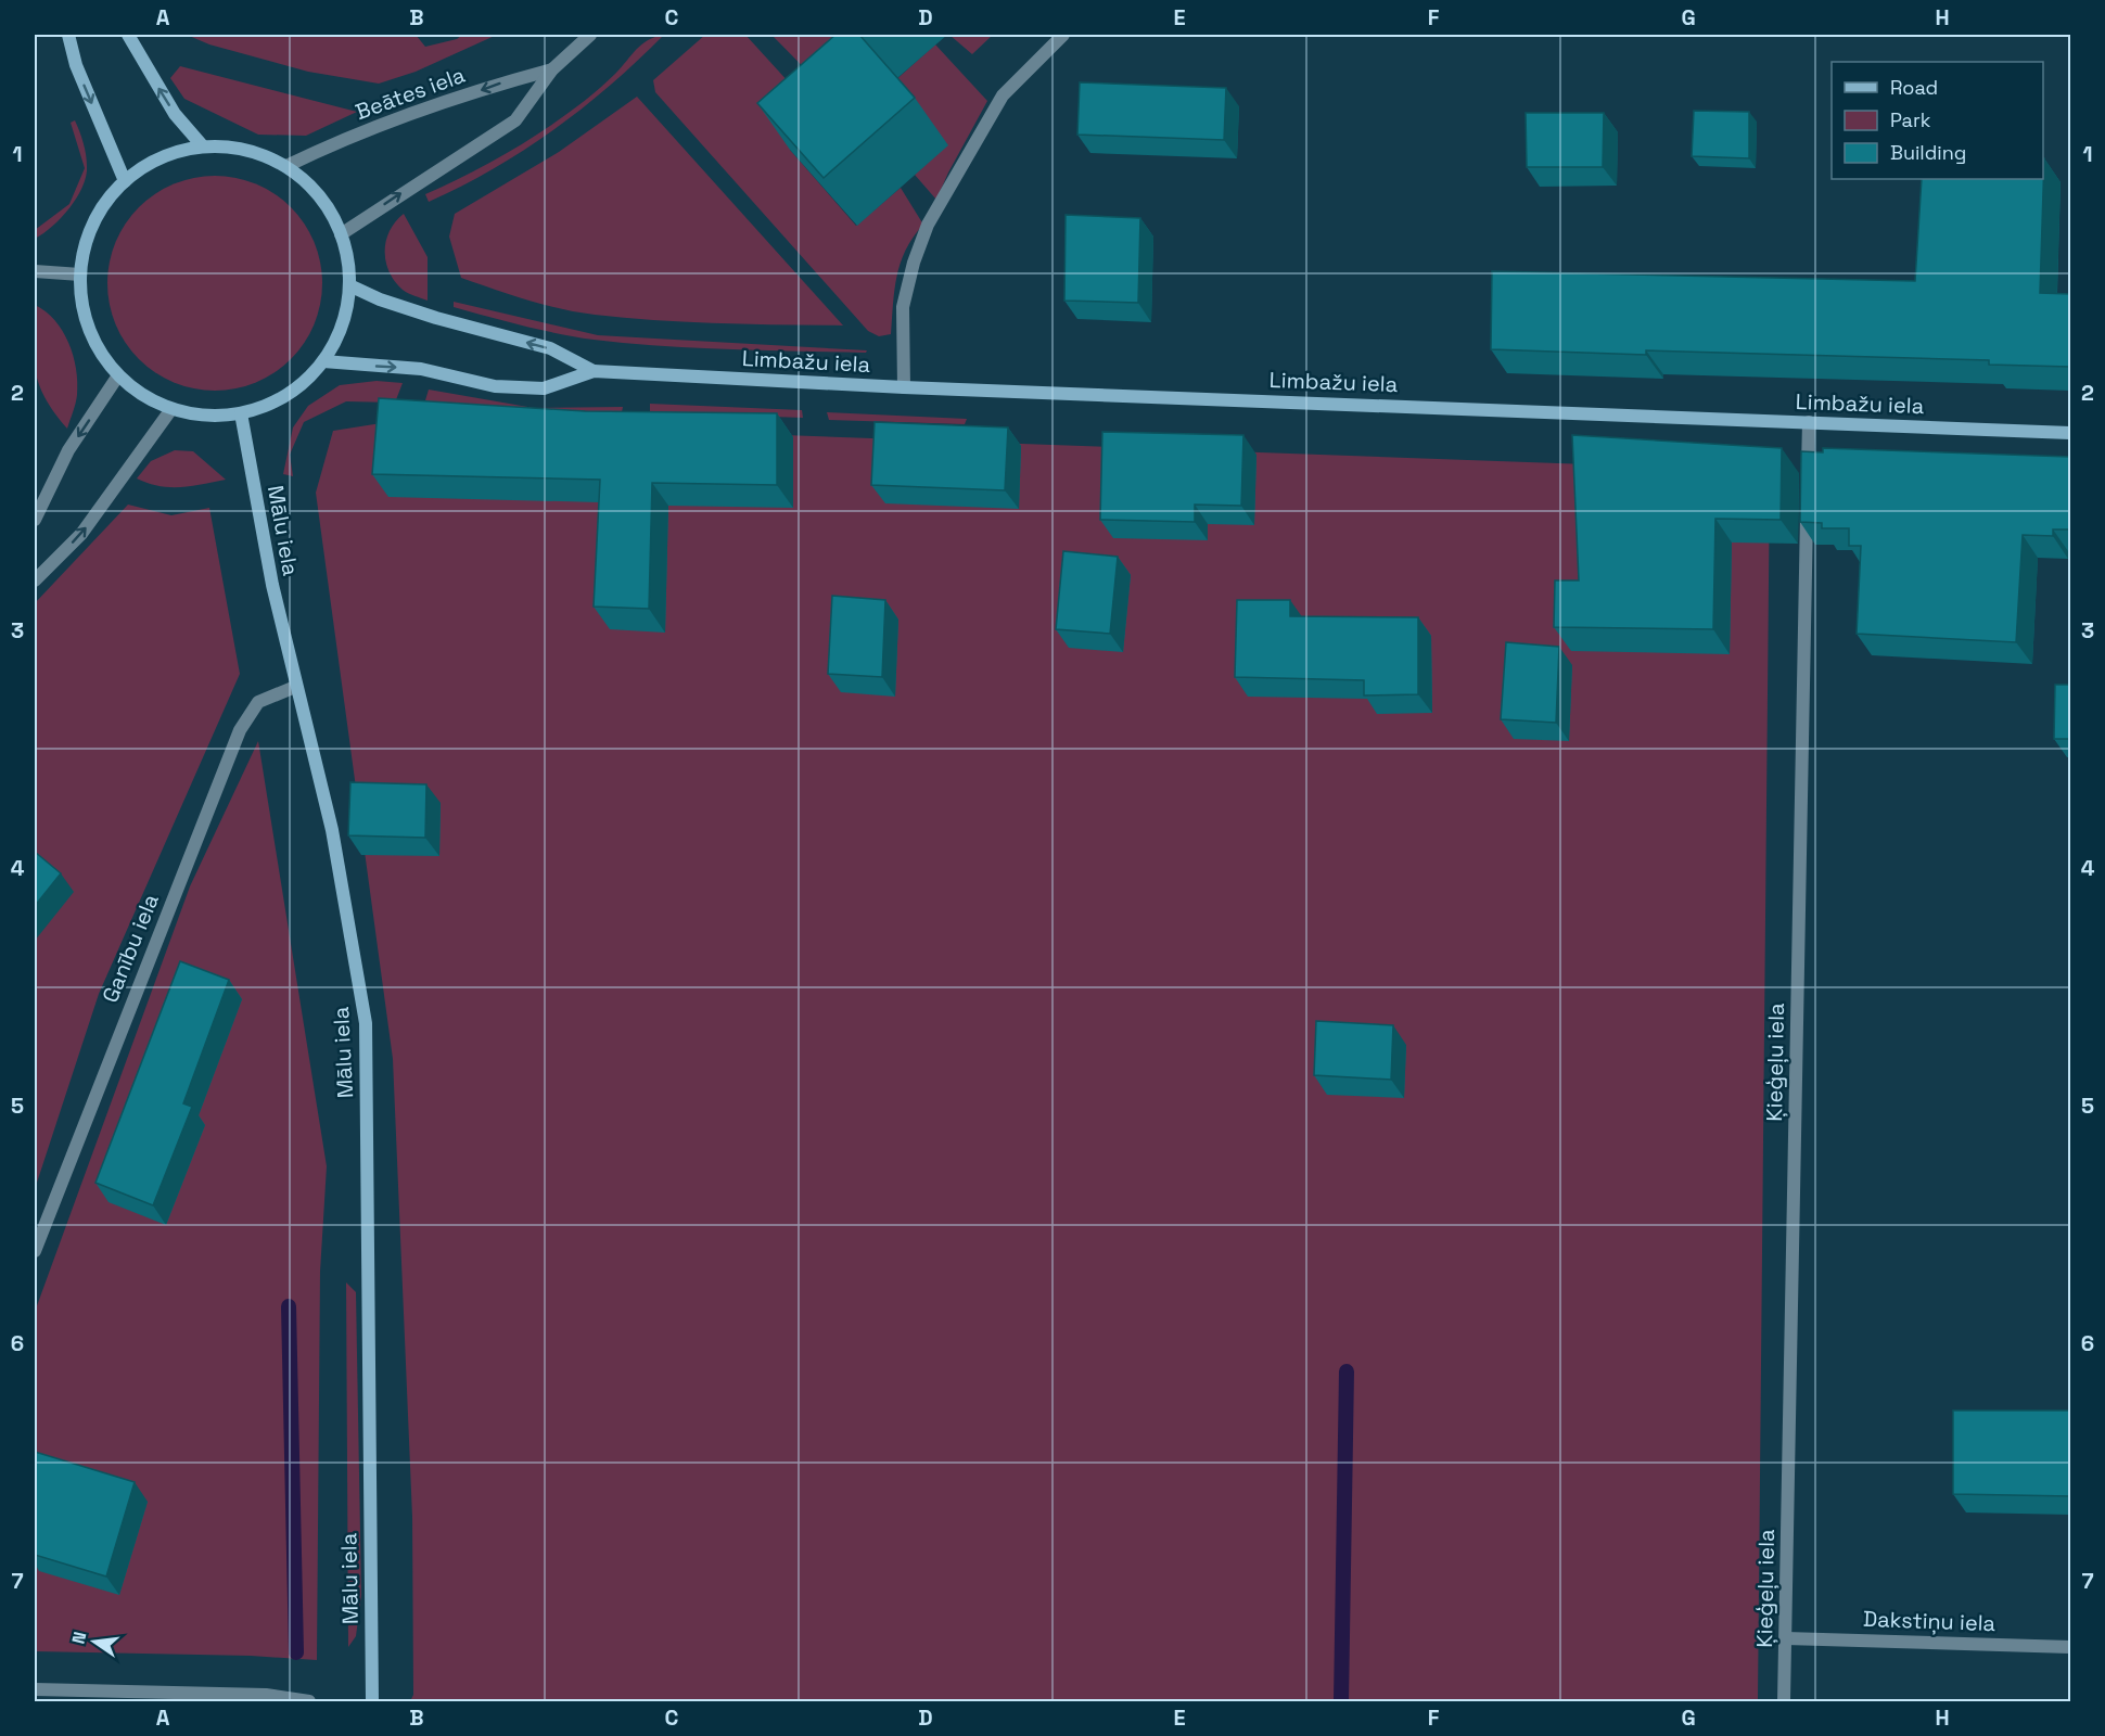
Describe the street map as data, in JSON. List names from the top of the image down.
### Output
{
  "streets": {
    "main road": ["Limbažu iela", "Mālu iela"],
    "street": [
      "Beātes iela",
      "Ganību iela",
      "Ķieģeļu iela",
      "Dakstiņu iela"
    ]
  },
  "crossings": [
    ["Limbažu iela", "Ķieģeļu iela"],
    ["Mālu iela", "Ganību iela"],
    ["Ķieģeļu iela", "Dakstiņu iela"]
  ],
  "legend": ["Road", "Park", "Building"],
  "north": "left",
  "grid": {
    "columns": [
      "A",
      "B",
      "C",
      "D",
      "E",
      "F",
      "G",
      "H"
    ],
    "rows": [
      "1",
      "2",
      "3",
      "4",
      "5",
      "6",
      "7"
    ]
  }
}
